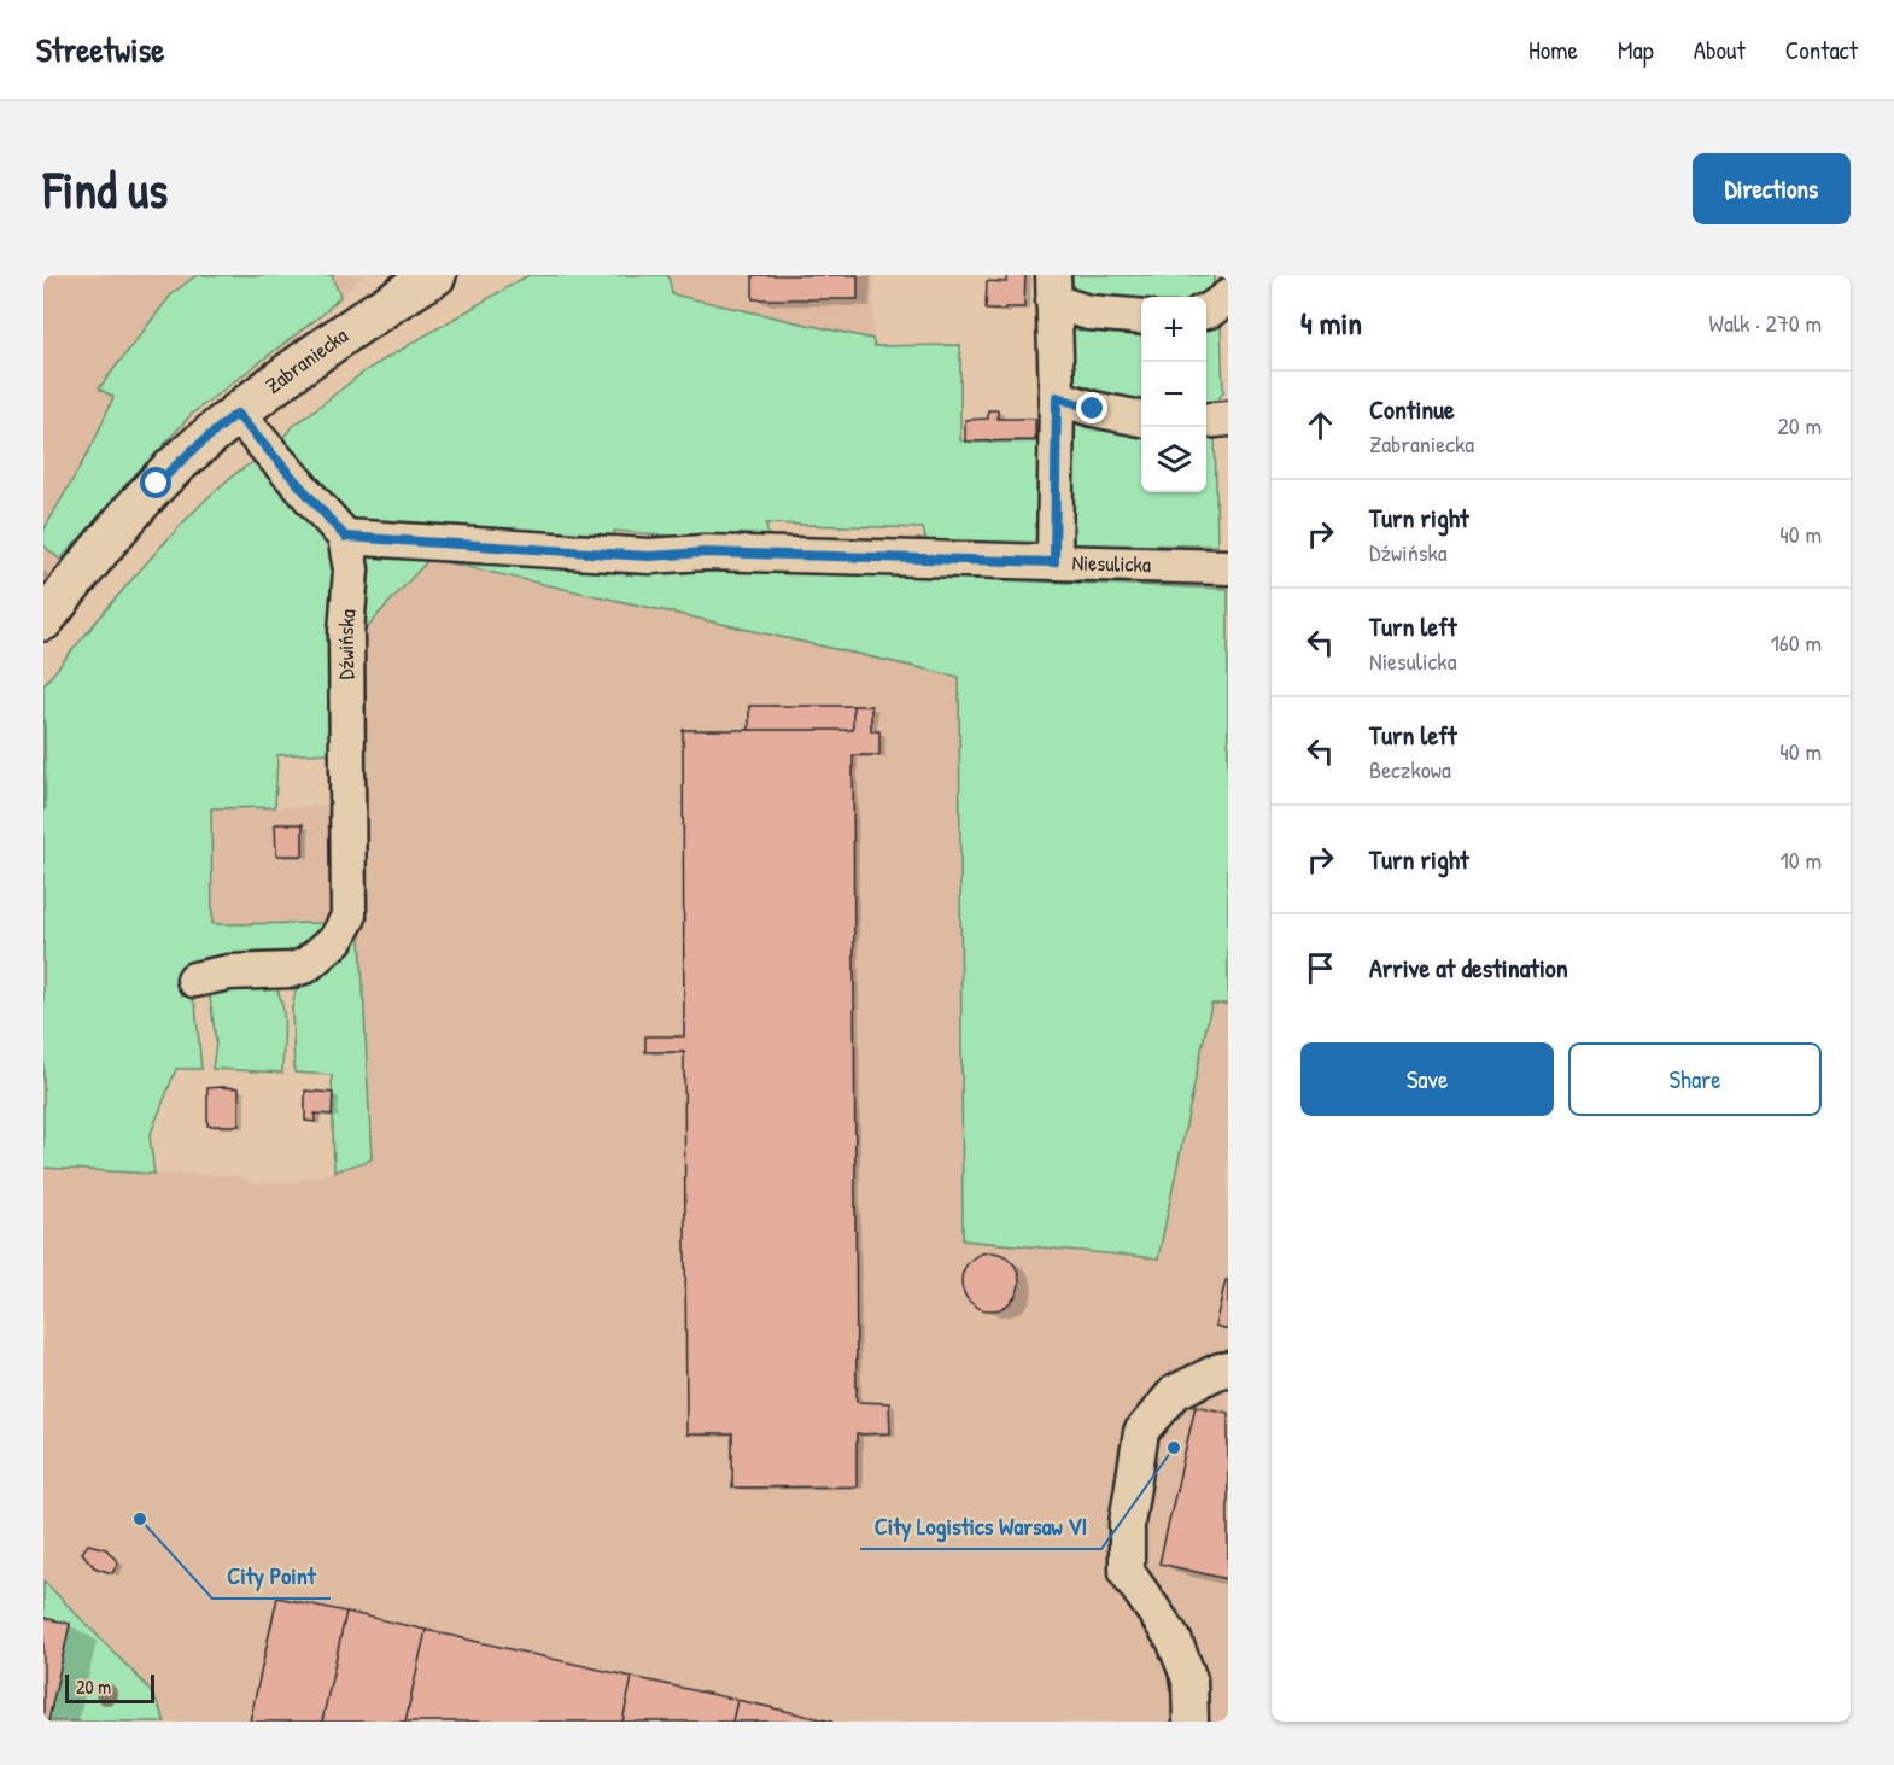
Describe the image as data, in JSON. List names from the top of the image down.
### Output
{
  "streets": {
    "main road": ["Zabraniecka"],
    "street": ["Niesulicka", "Dźwińska"]
  },
  "crossings": [
    ["Niesulicka", "Dźwińska"]
  ],
  "places": ["City Logistics Warsaw VI", "City Point"],
  "scale_bar": "20 m",
  "page": {
    "header": "Streetwise",
    "nav": [
      "Home",
      "Map",
      "About",
      "Contact"
    ],
    "buttons": [
      "Directions",
      ["Save", "Share"]
    ],
    "title": "Find us",
    "heading": ["4 min", "Walk · 270 m"],
    "map_buttons": ["+", "−"],
    "list": [
      ["Continue", "Zabraniecka", "20 m"],
      ["Turn right", "Dźwińska", "40 m"],
      ["Turn left", "Niesulicka", "160 m"],
      ["Turn left", "Beczkowa", "40 m"],
      ["Turn right", "10 m"],
      "Arrive at destination"
    ],
    "scale": "20 m"
  }
}
